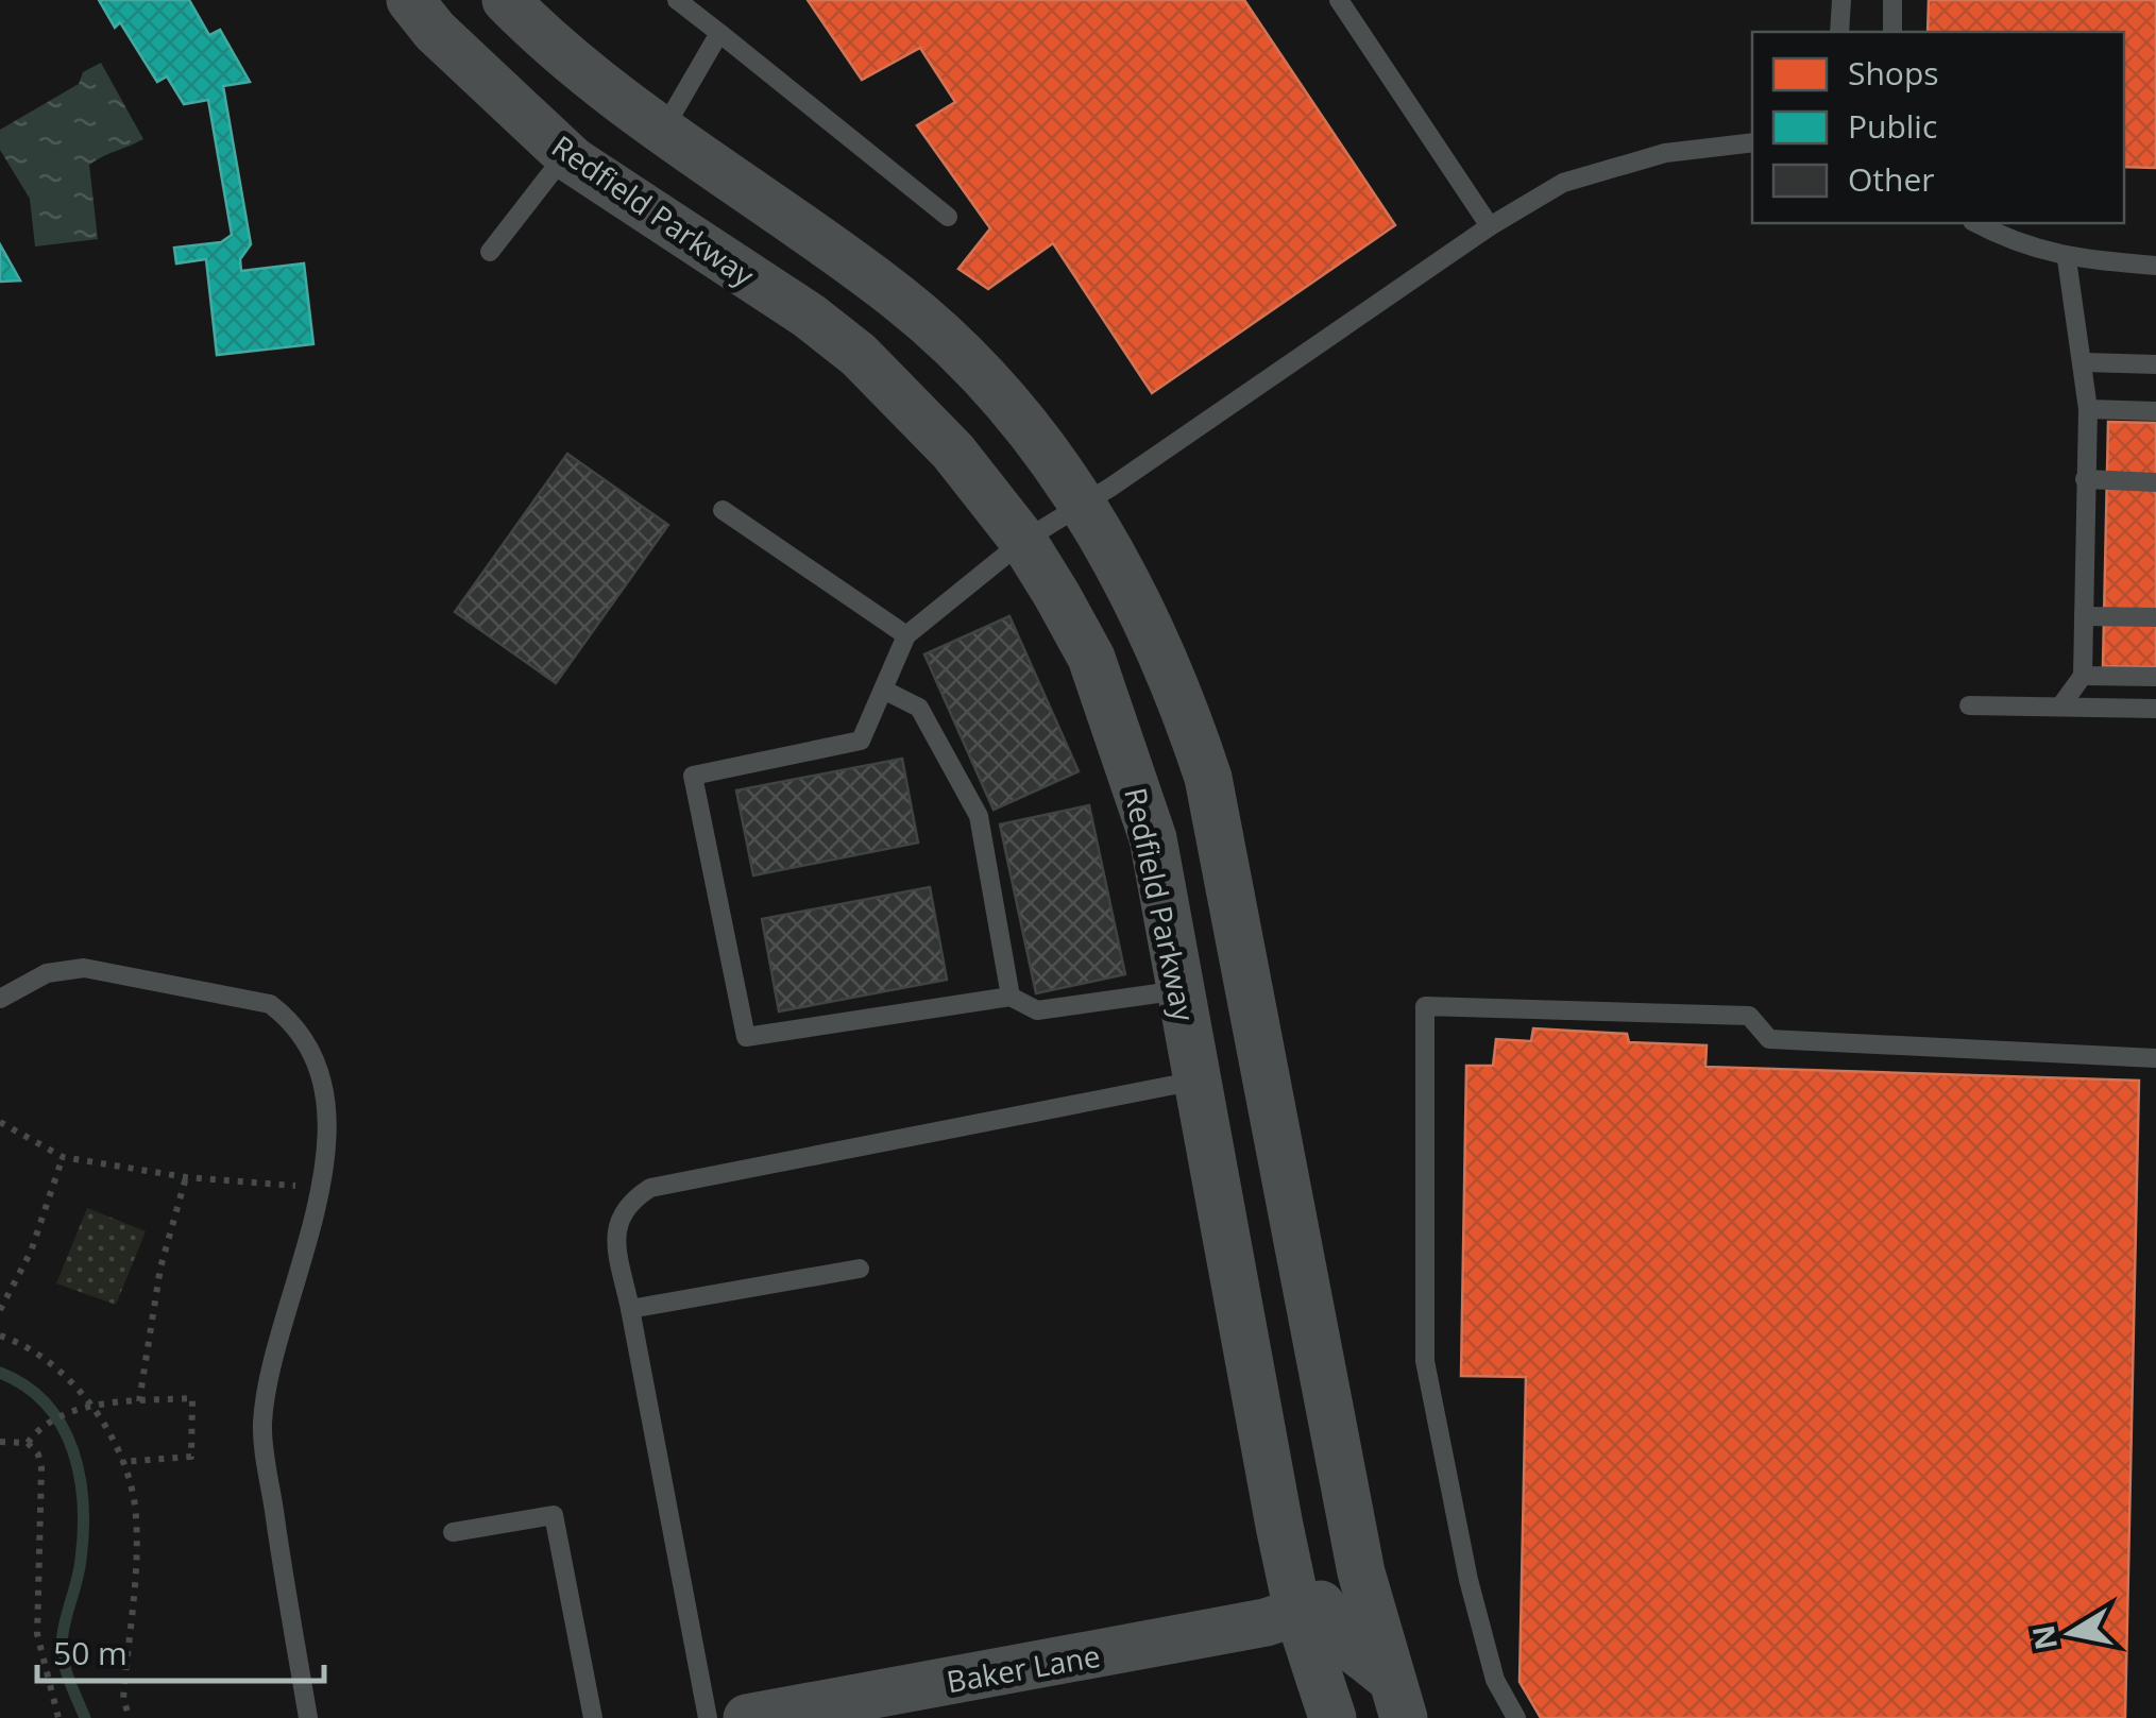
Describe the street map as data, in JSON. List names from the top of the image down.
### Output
{
  "streets": {
    "street": ["Redfield Parkway", "Baker Lane"]
  },
  "crossings": [
    ["Redfield Parkway", "Baker Lane"]
  ],
  "legend": ["Shops", "Public", "Other"],
  "scale_bar": "50 m",
  "north": "left"
}
